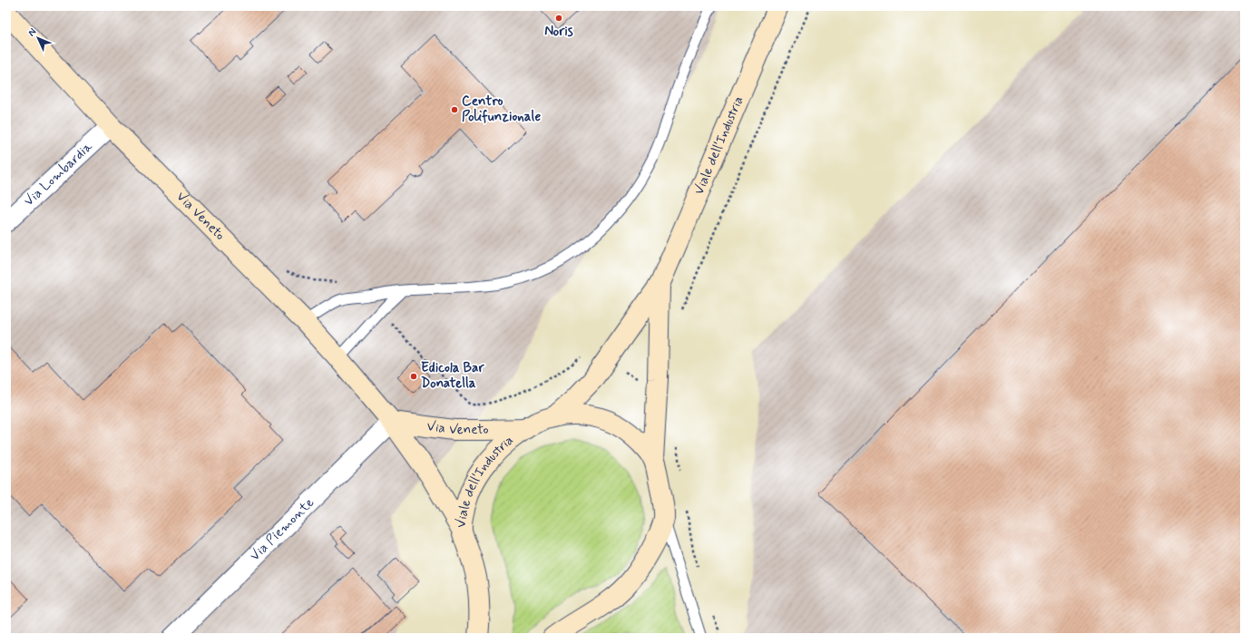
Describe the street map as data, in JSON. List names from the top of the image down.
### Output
{
  "streets": {
    "main road": ["Viale dell'Industria", "Via Veneto"],
    "street": ["Via Lombardia", "Via Piemonte"]
  },
  "crossings": [
    ["Viale dell'Industria", "Via Veneto"],
    ["Via Lombardia", "Via Veneto"],
    ["Via Veneto", "Via Piemonte"]
  ],
  "places": ["Noris", "Centro Polifunzionale", "Edicola Bar Donatella"],
  "north": "top left"
}
